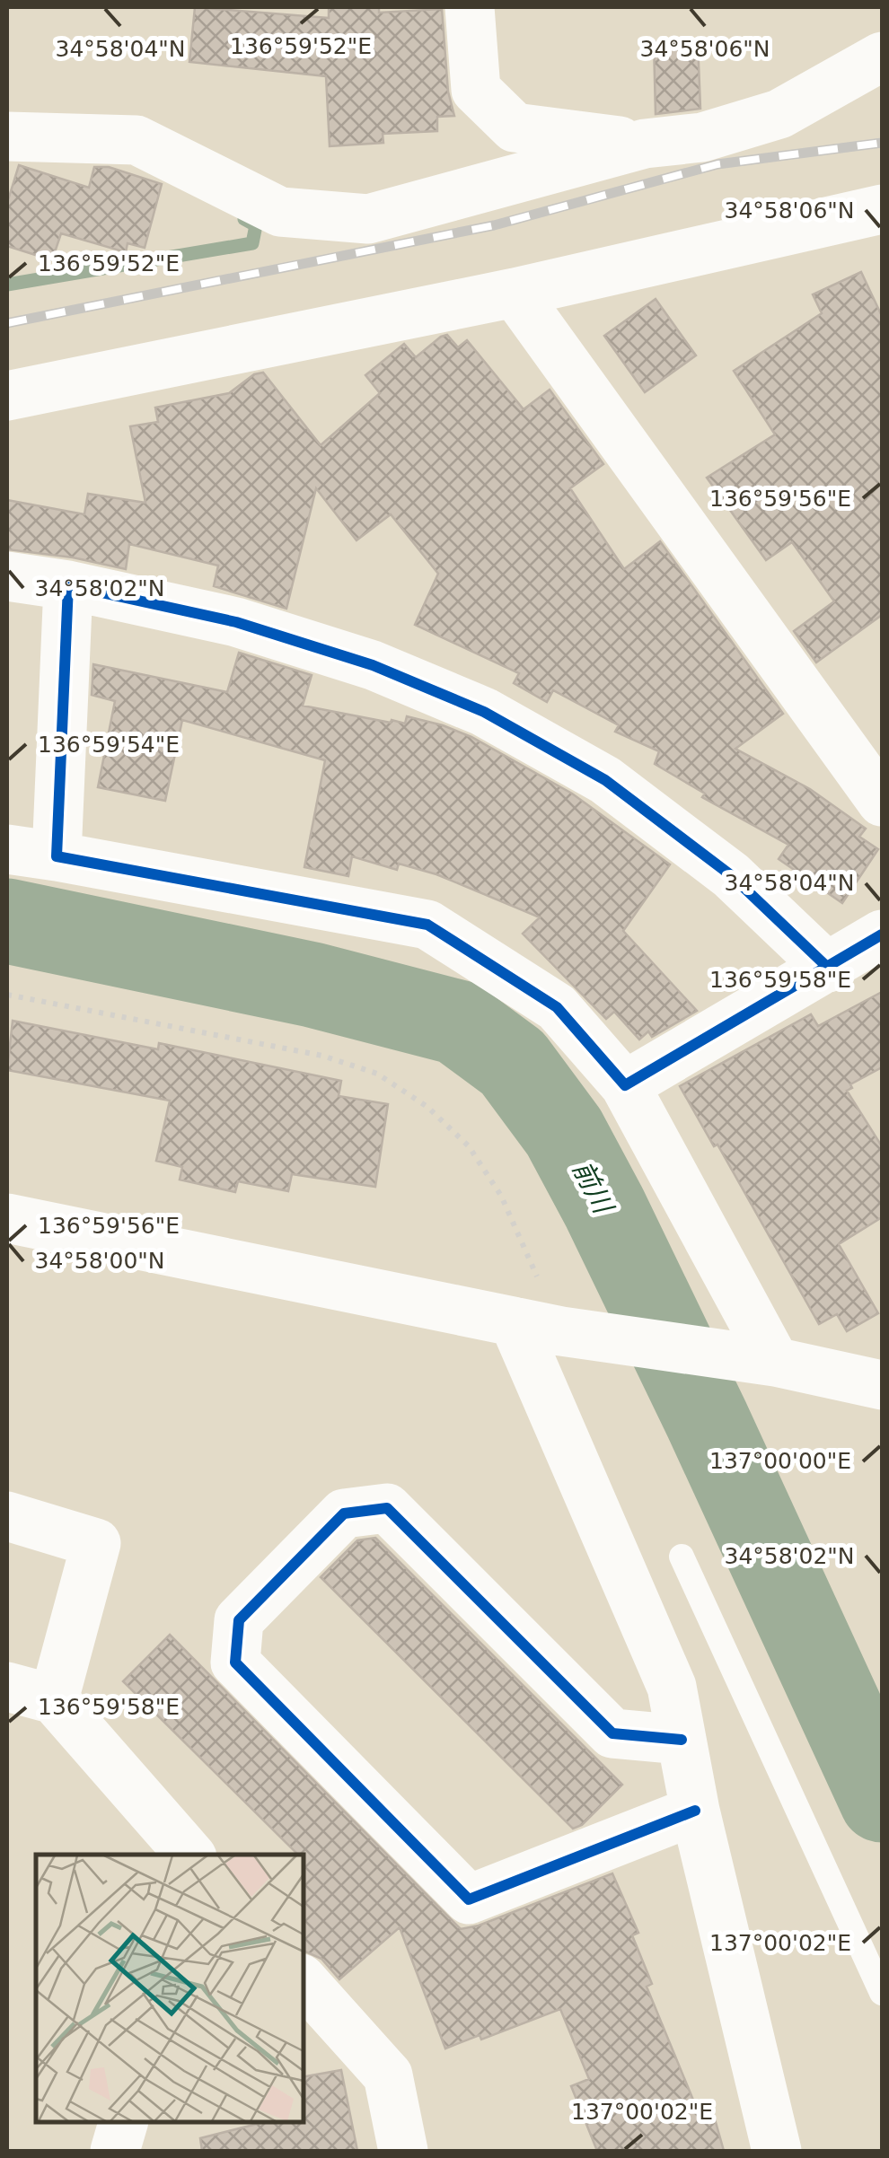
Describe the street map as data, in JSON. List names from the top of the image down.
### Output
{
  "water": ["前川"],
  "coordinates": [
    "136°59'52\"E",
    "34°58'04\"N",
    "34°58'06\"N",
    "136°59'56\"E",
    "34°58'02\"N",
    "136°59'54\"E",
    "136°59'58\"E",
    "34°58'00\"N",
    "137°00'00\"E",
    "137°00'02\"E"
  ]
}
